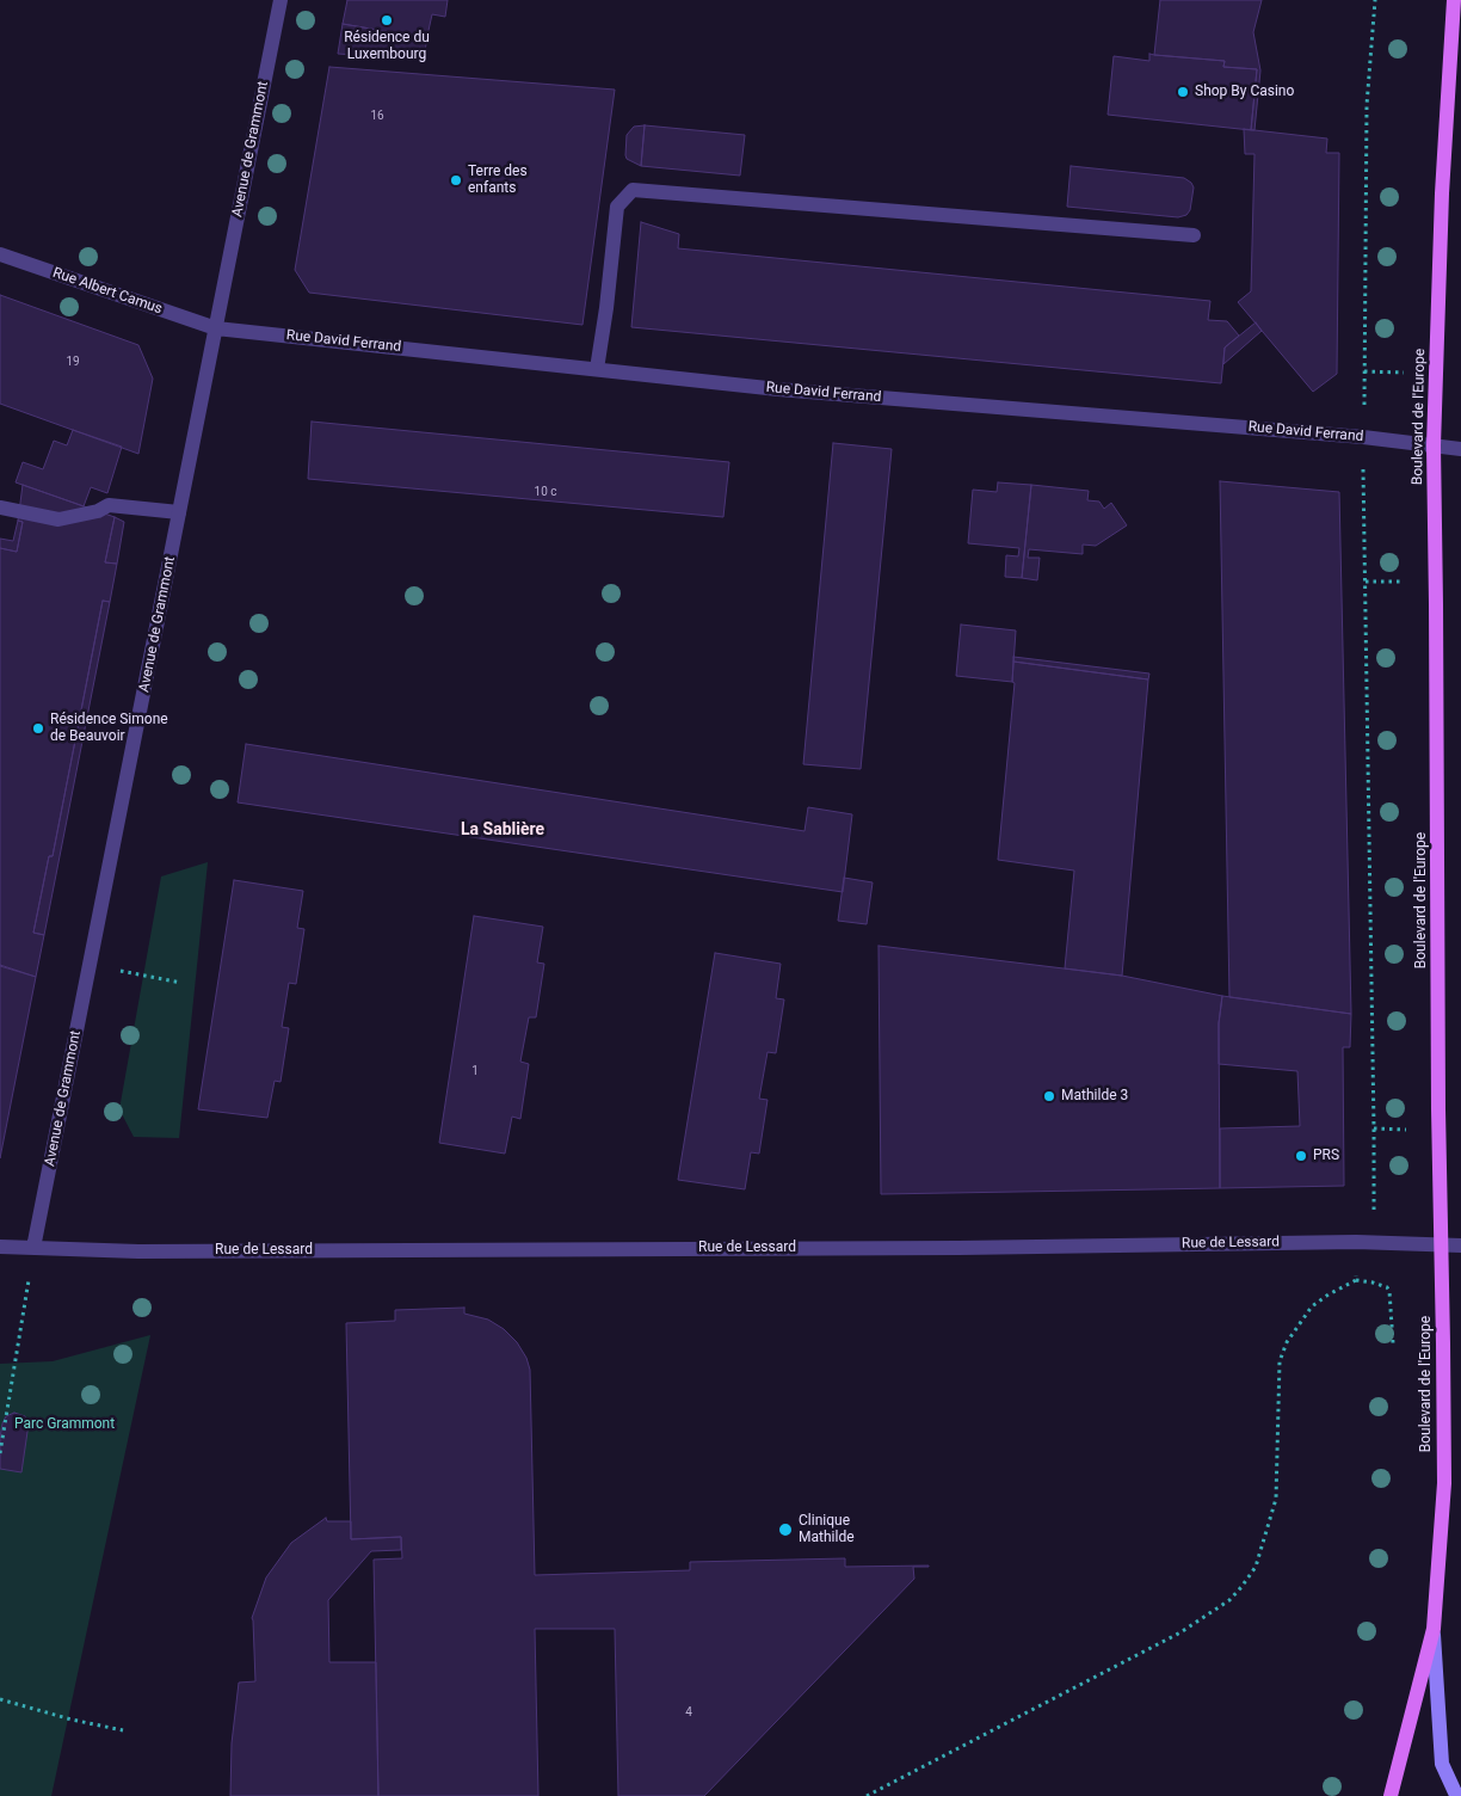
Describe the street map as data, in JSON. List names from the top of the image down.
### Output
{
  "streets": {
    "main road": ["Boulevard de l'Europe"],
    "street": [
      "Avenue de Grammont",
      "Rue Albert Camus",
      "Rue David Ferrand",
      "Rue de Lessard"
    ]
  },
  "crossings": [
    ["Avenue de Grammont", "Rue Albert Camus"],
    ["Avenue de Grammont", "Rue David Ferrand"],
    ["Avenue de Grammont", "Rue de Lessard"],
    ["Rue Albert Camus", "Rue David Ferrand"],
    ["Rue David Ferrand", "Boulevard de l'Europe"],
    ["Boulevard de l'Europe", "Rue de Lessard"]
  ],
  "districts": ["La Sablière"],
  "parks": ["Parc Grammont"],
  "places": [
    "Résidence du Luxembourg",
    "Shop By Casino",
    "Terre des enfants",
    "Résidence Simone de Beauvoir",
    "Mathilde 3",
    "PRS",
    "Clinique Mathilde"
  ],
  "house_numbers": [
    "16",
    "19",
    "10 c",
    "1",
    "4"
  ]
}
